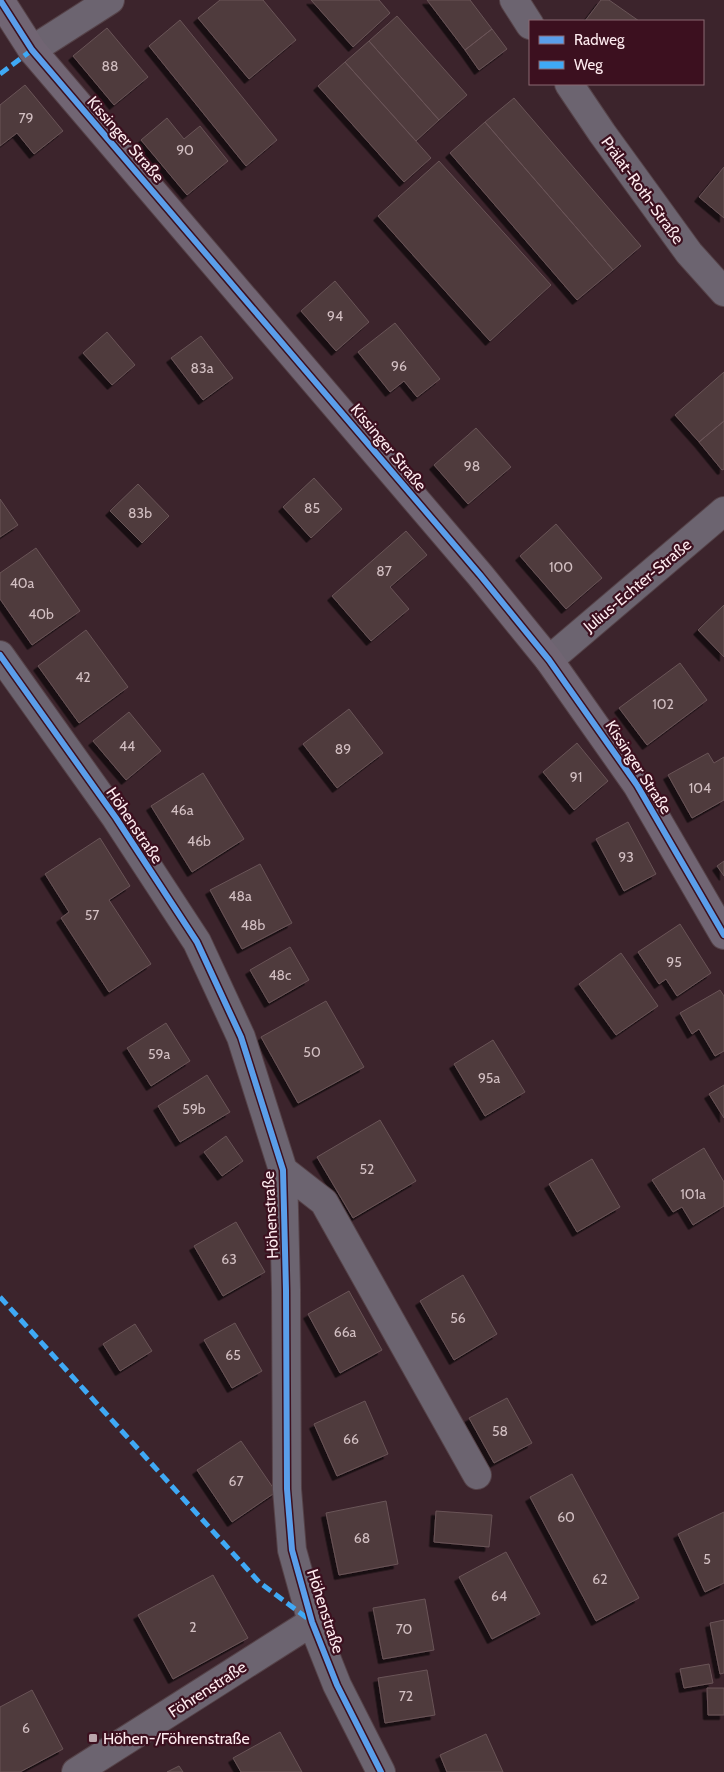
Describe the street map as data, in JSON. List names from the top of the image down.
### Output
{
  "streets": {
    "street": [
      "Kissinger Straße",
      "Prälat-Roth-Straße",
      "Julius-Echter-Straße",
      "Höhenstraße",
      "Föhrenstraße"
    ]
  },
  "crossings": [
    ["Kissinger Straße", "Julius-Echter-Straße"],
    ["Höhenstraße", "Föhrenstraße"]
  ],
  "places": {
    "transit": ["Höhen-/Föhrenstraße"]
  },
  "house_numbers": [
    "88",
    "79",
    "90",
    "94",
    "96",
    "83a",
    "98",
    "85",
    "83b",
    "100",
    "87",
    "40a",
    "40b",
    "42",
    "102",
    "44",
    "89",
    "91",
    "104",
    "46a",
    "46b",
    "93",
    "48a",
    "57",
    "48b",
    "95",
    "48c",
    "50",
    "59a",
    "95a",
    "59b",
    "52",
    "101a",
    "63",
    "56",
    "66a",
    "65",
    "58",
    "66",
    "67",
    "60",
    "68",
    "5",
    "62",
    "64",
    "2",
    "70",
    "72",
    "6"
  ],
  "legend": ["Radweg", "Weg"]
}
